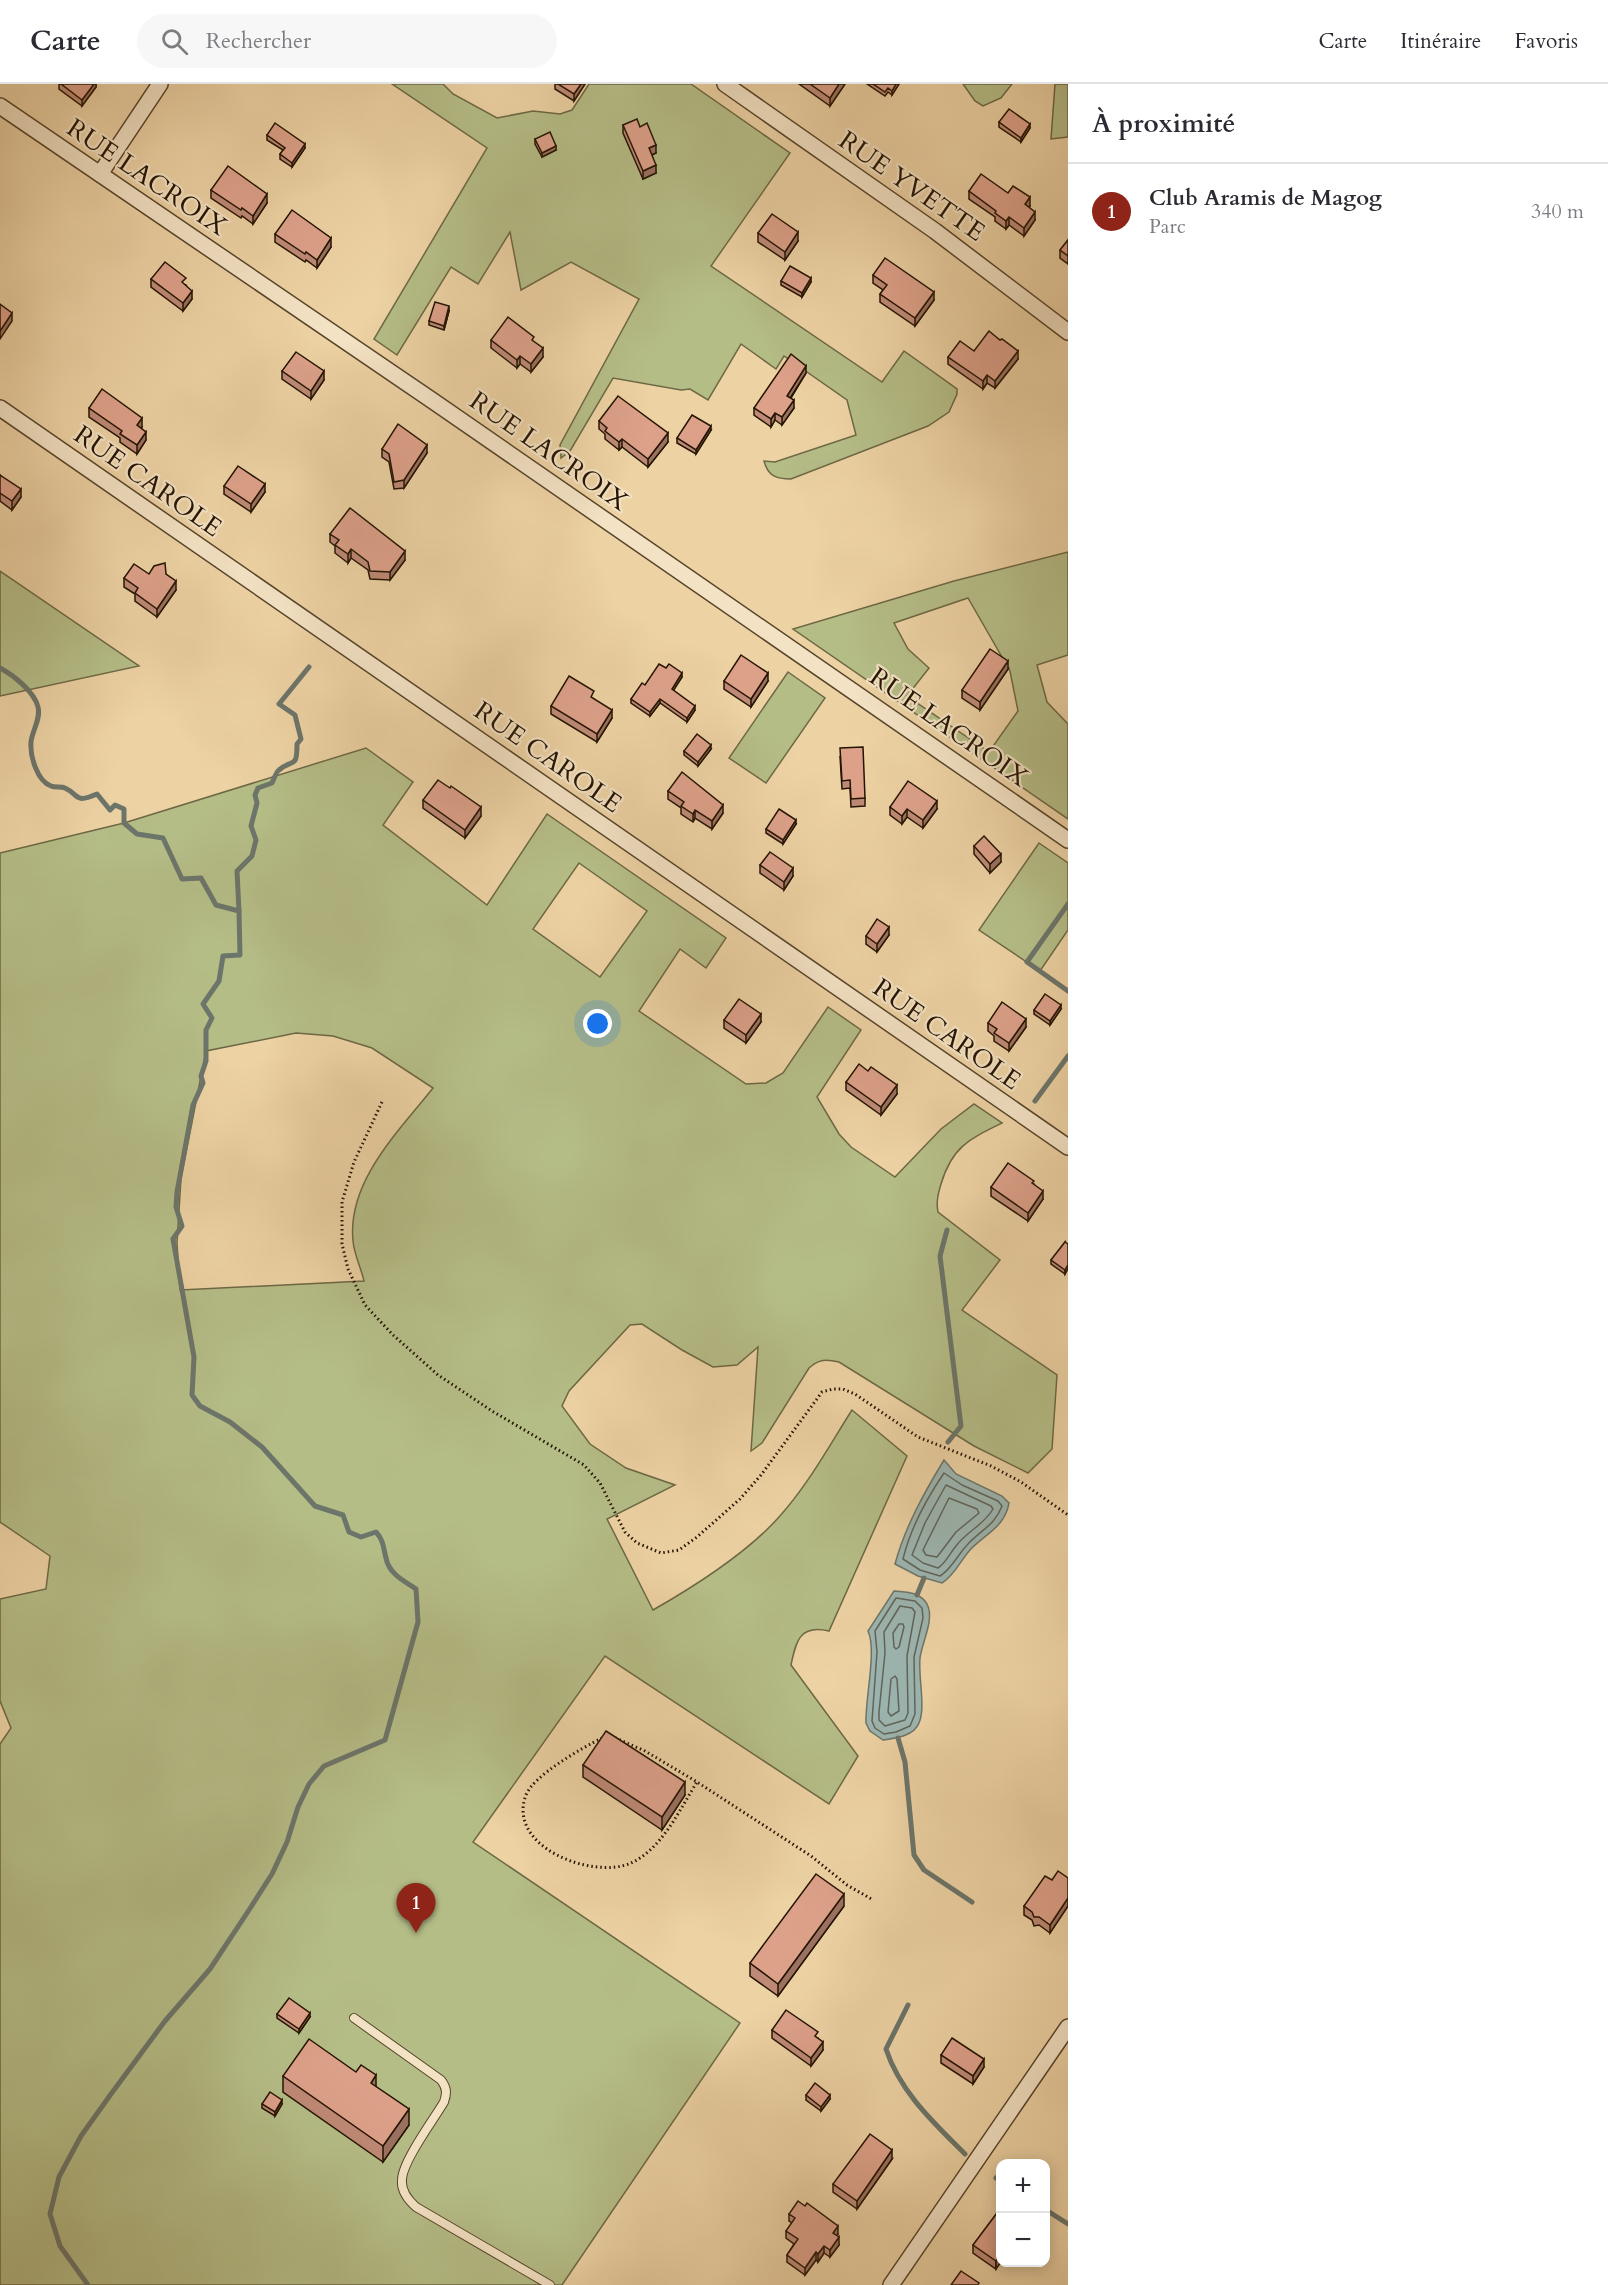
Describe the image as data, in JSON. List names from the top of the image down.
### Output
{
  "streets": {
    "street": ["RUE LACROIX", "RUE YVETTE", "RUE CAROLE"]
  },
  "page": {
    "header": "Carte",
    "search": "Rechercher",
    "nav": ["Carte", "Itinéraire", "Favoris"],
    "heading": "À proximité",
    "list": [
      {
        "mark": "1",
        "name": "Club Aramis de Magog",
        "note": "Parc",
        "value": "340 m"
      }
    ],
    "pins": "1",
    "map_buttons": ["+", "−"]
  }
}
